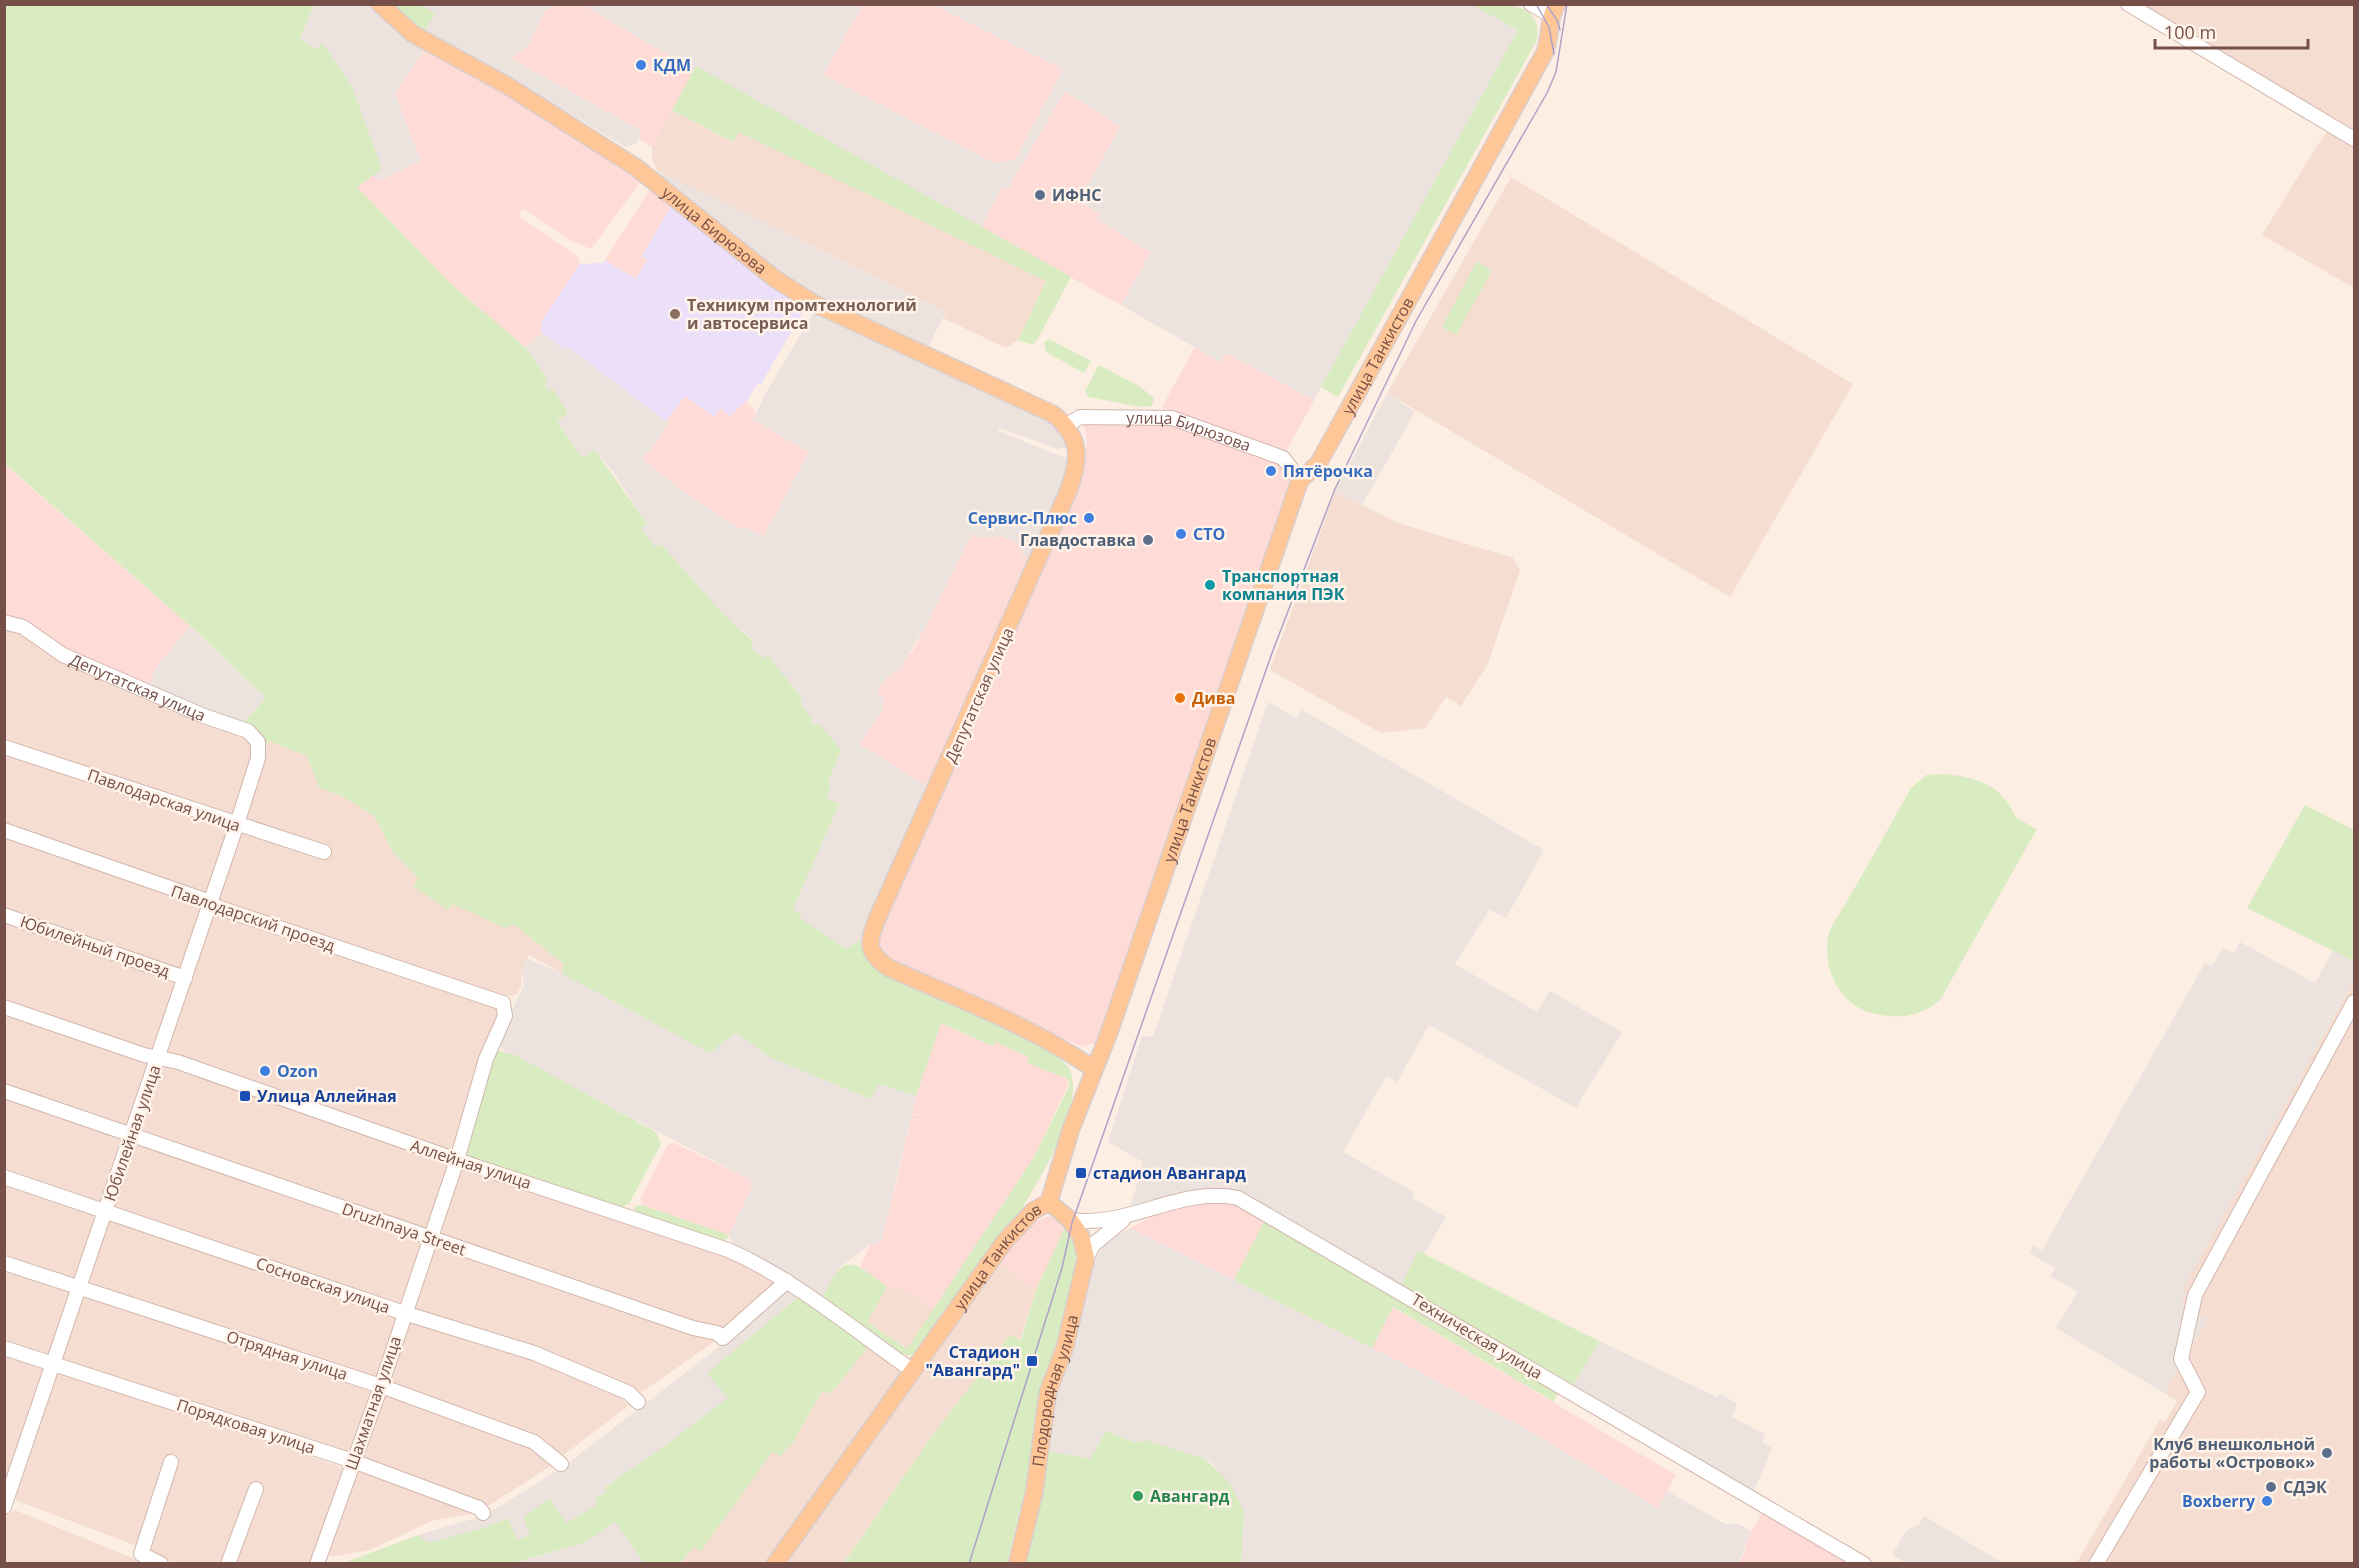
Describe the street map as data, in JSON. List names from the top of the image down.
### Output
{
  "streets": {
    "main road": [
      "улица Бирюзова",
      "улица Танкистов",
      "Депутатская улица",
      "Плодородная улица"
    ],
    "street": [
      "Павлодарская улица",
      "Павлодарский проезд",
      "Юбилейный проезд",
      "Юбилейная улица",
      "Аллейная улица",
      "Druzhnaya Street",
      "Сосновская улица",
      "Техническая улица",
      "Отрядная улица",
      "Шахматная улица",
      "Порядковая улица"
    ]
  },
  "crossings": [
    ["улица Бирюзова", "улица Танкистов"],
    ["улица Бирюзова", "Депутатская улица"],
    ["улица Танкистов", "Депутатская улица"],
    ["улица Танкистов", "Аллейная улица"],
    ["Депутатская улица", "Юбилейная улица"],
    ["Павлодарская улица", "Юбилейная улица"],
    ["Павлодарский проезд", "Юбилейная улица"],
    ["Павлодарский проезд", "Шахматная улица"],
    ["Юбилейный проезд", "Юбилейная улица"],
    ["Юбилейная улица", "Аллейная улица"],
    ["Юбилейная улица", "Druzhnaya Street"],
    ["Юбилейная улица", "Сосновская улица"],
    ["Юбилейная улица", "Отрядная улица"],
    ["Юбилейная улица", "Порядковая улица"],
    ["Аллейная улица", "Druzhnaya Street"],
    ["Аллейная улица", "Шахматная улица"],
    ["Druzhnaya Street", "Шахматная улица"],
    ["Сосновская улица", "Шахматная улица"],
    ["Отрядная улица", "Шахматная улица"],
    ["Шахматная улица", "Порядковая улица"]
  ],
  "places": {
    "other": [
      "КДМ",
      "ИФНС",
      "Техникум промтехнологий и автосервиса",
      "Пятёрочка",
      "Сервис-Плюс",
      "СТО",
      "Главдоставка",
      "Транспортная компания ПЭК",
      "Дива",
      "Ozon",
      "Клуб внешкольной работы «Островок»",
      "СДЭК",
      "Авангард",
      "Boxberry"
    ],
    "transit": ["Улица Аллейная", "стадион Авангард", "Стадион \"Авангард\""]
  },
  "scale_bar": "100 m"
}
